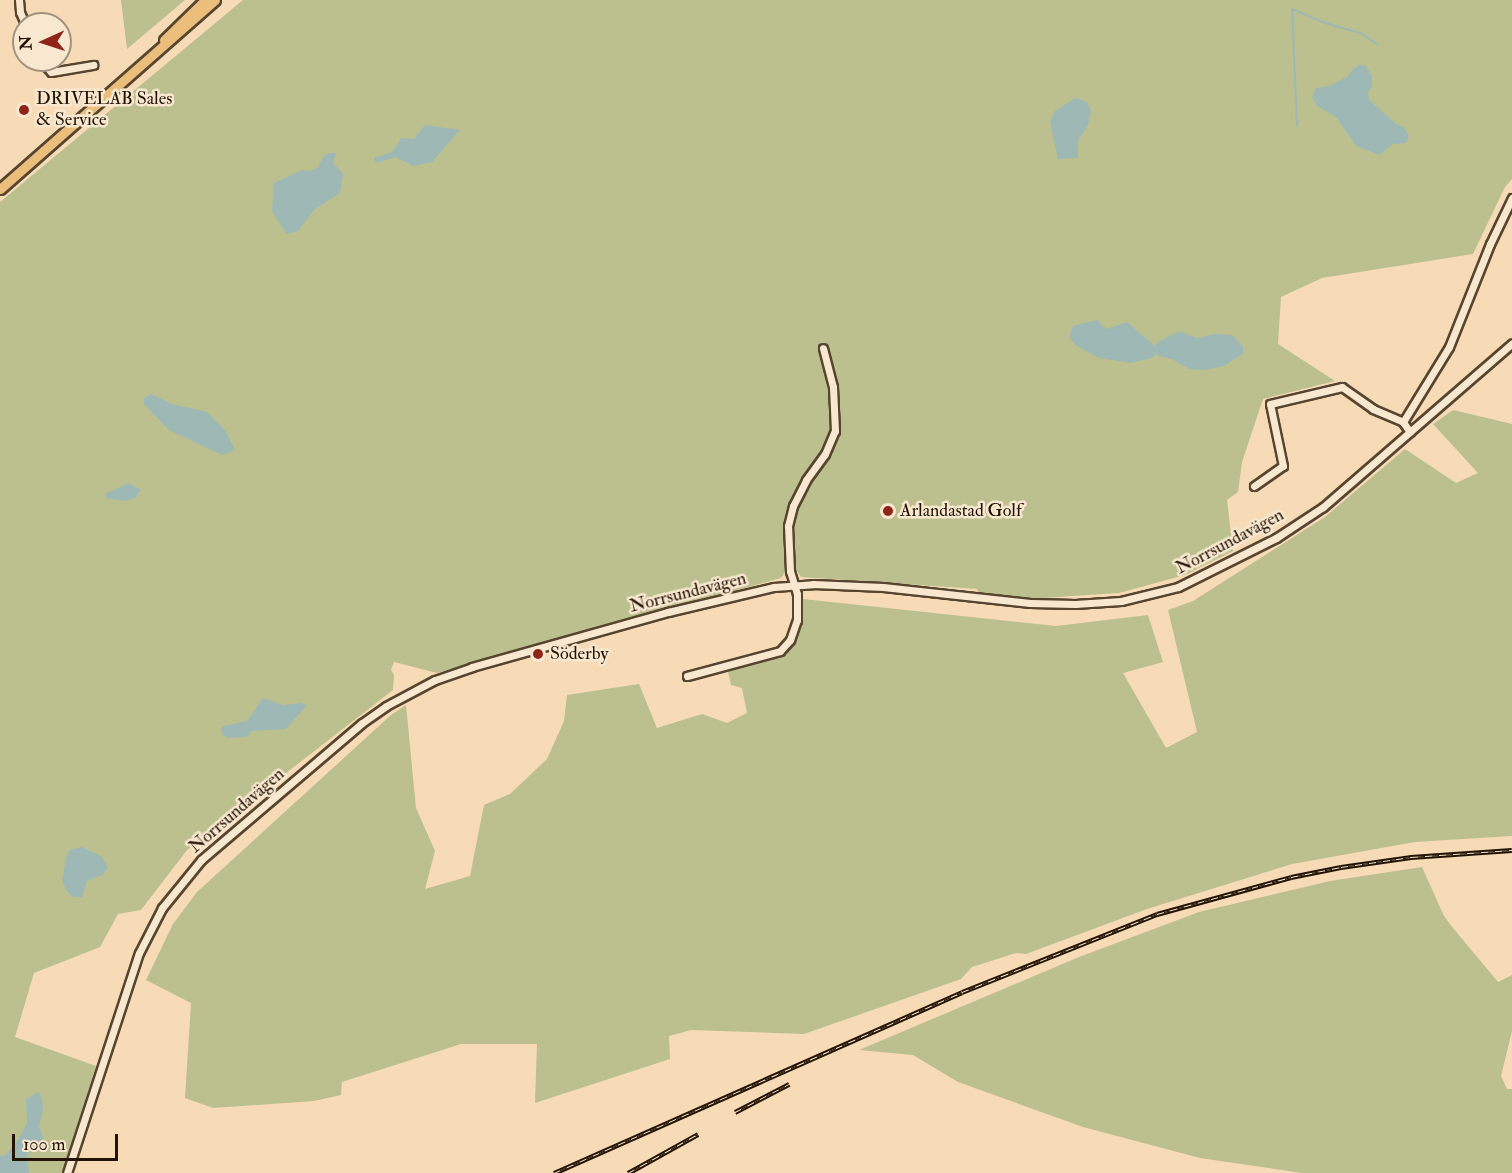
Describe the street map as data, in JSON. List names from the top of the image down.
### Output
{
  "streets": {
    "street": ["Norrsundavägen"]
  },
  "places": ["DRIVELAB Sales & Service", "Arlandastad Golf", "Söderby"],
  "scale_bar": "100 m",
  "north": "left"
}
